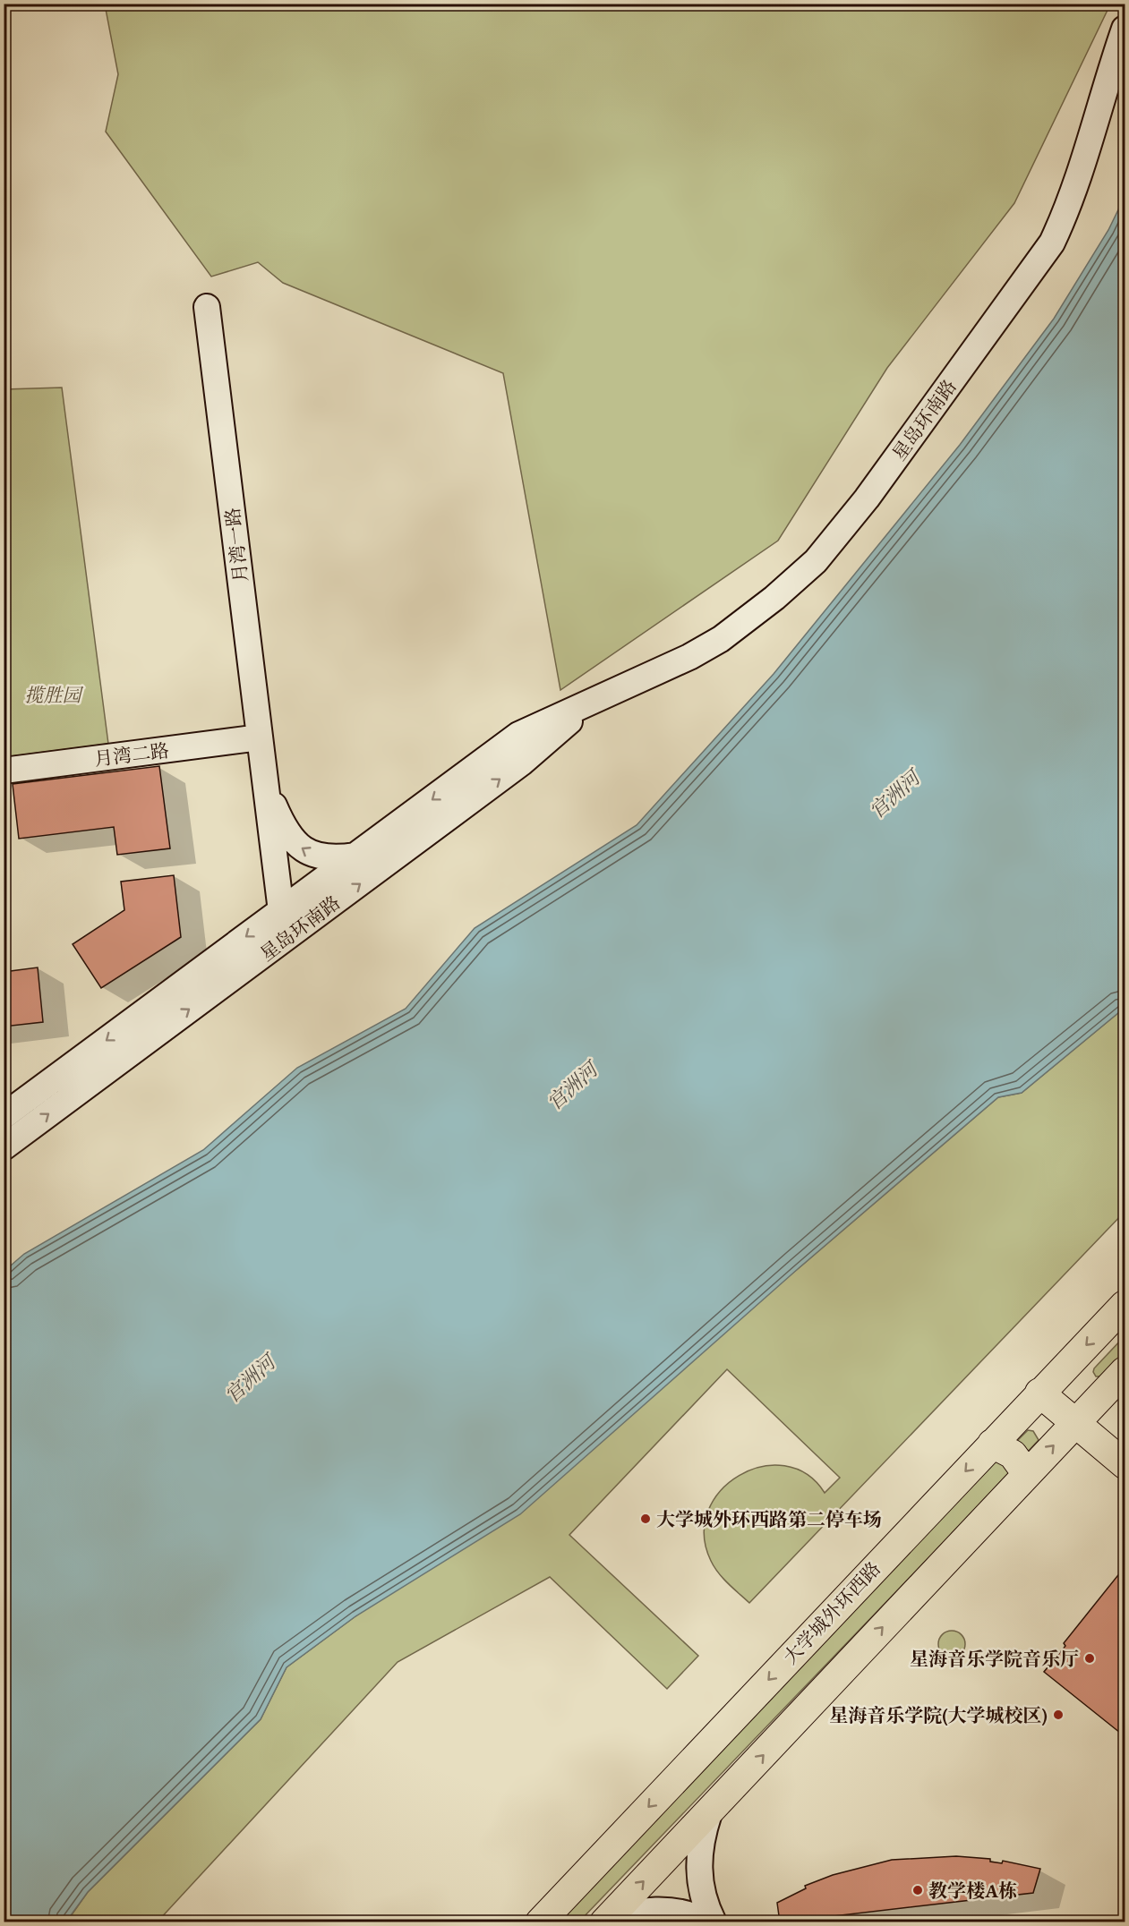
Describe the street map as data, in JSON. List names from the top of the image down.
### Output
{
  "streets": {
    "main road": [
      "星岛环南路",
      "月湾一路",
      "月湾二路",
      "大学城外环西路"
    ]
  },
  "crossings": [
    ["星岛环南路", "月湾一路"],
    ["月湾一路", "月湾二路"]
  ],
  "water": ["官洲河"],
  "parks": ["揽胜园"],
  "places": [
    "大学城外环西路第二停车场",
    "星海音乐学院音乐厅",
    "星海音乐学院(大学城校区)",
    "教学楼A栋"
  ]
}
